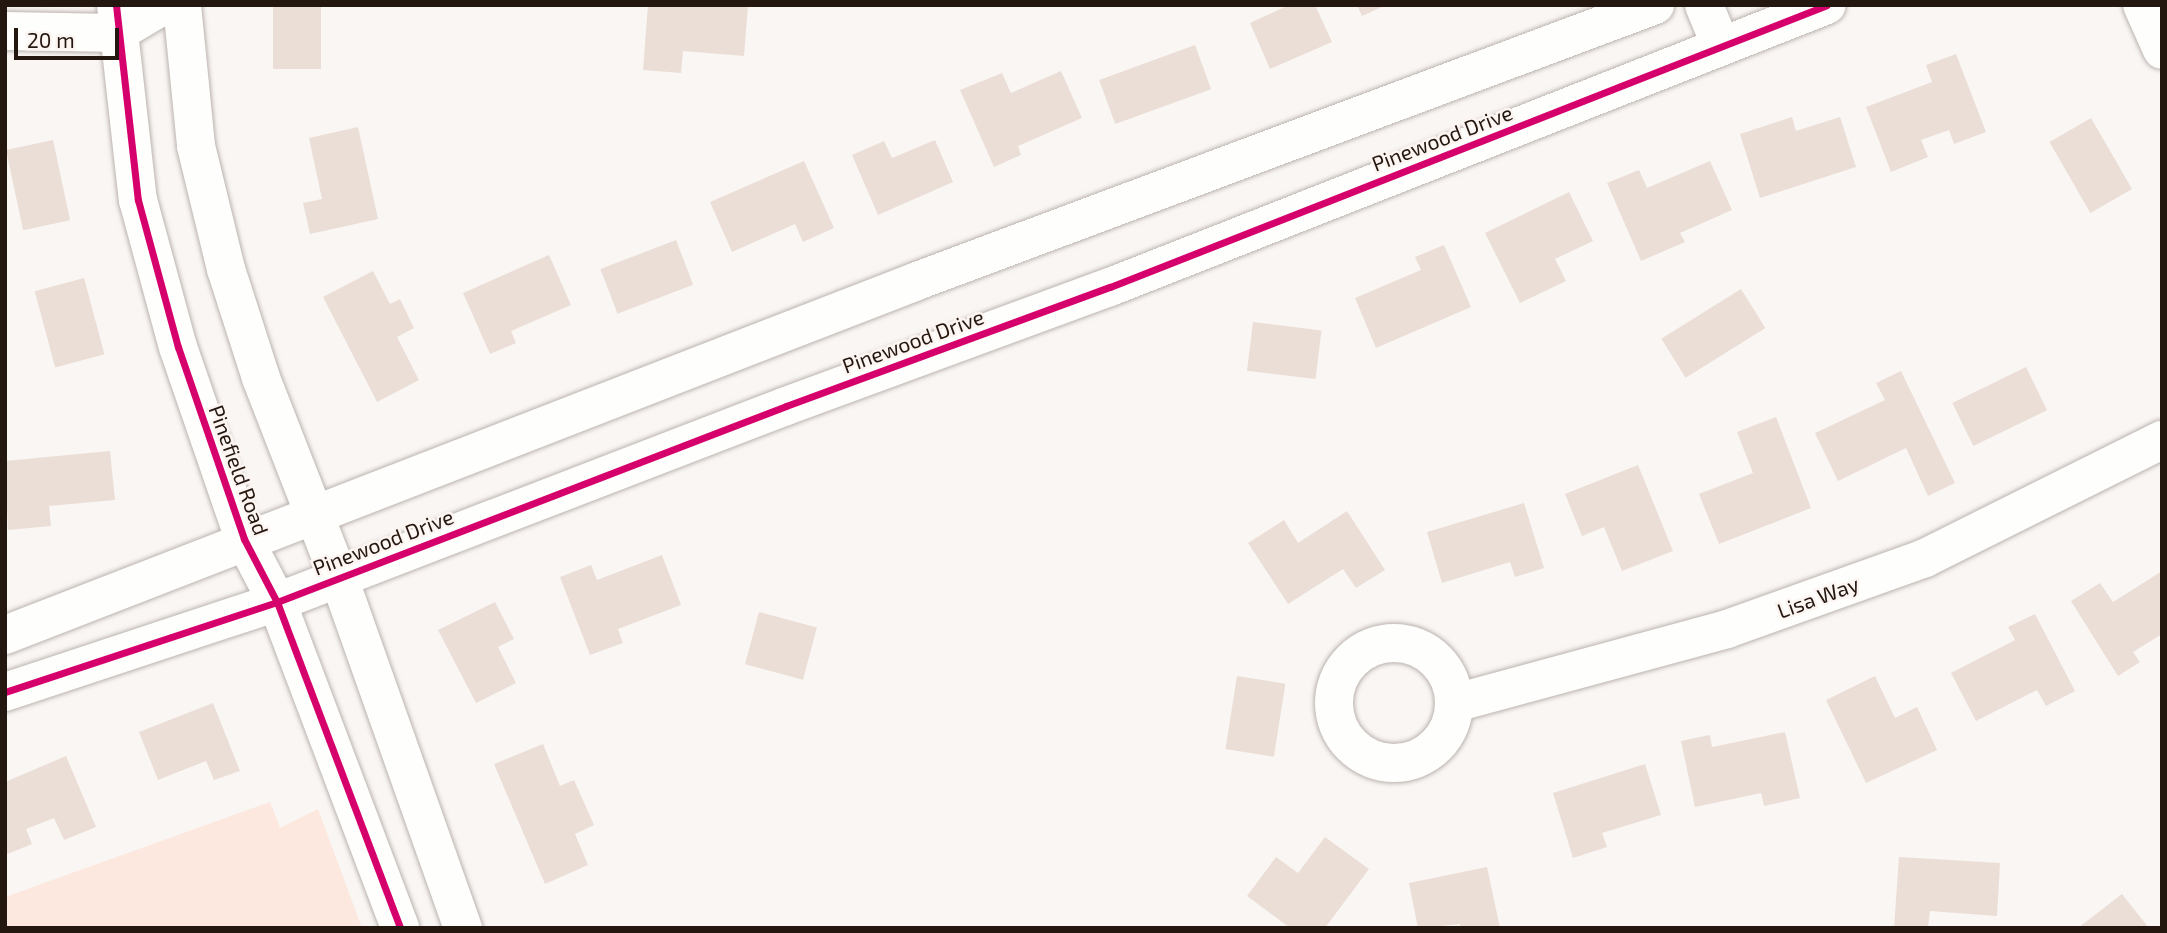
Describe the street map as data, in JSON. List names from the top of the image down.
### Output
{
  "streets": {
    "street": ["Pinewood Drive", "Pinefield Road", "Lisa Way"]
  },
  "crossings": [
    ["Pinewood Drive", "Pinefield Road"]
  ],
  "scale_bar": "20 m"
}
